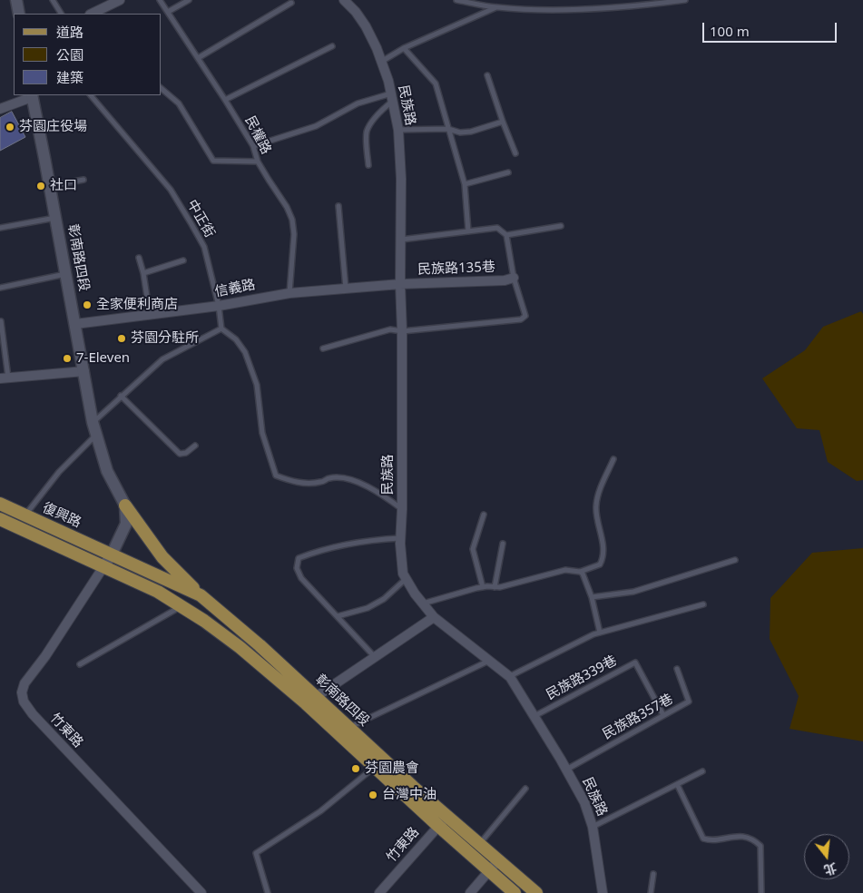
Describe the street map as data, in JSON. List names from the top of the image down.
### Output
{
  "streets": {
    "main road": ["彰南路四段", "復興路"],
    "street": [
      "民族路",
      "民族路135巷",
      "信義路",
      "竹東路"
    ],
    "lane": [
      "民權路",
      "中正街",
      "民族路339巷",
      "民族路357巷"
    ]
  },
  "crossings": [
    ["民族路", "民族路135巷"],
    ["民族路", "信義路"],
    ["民族路", "民族路339巷"],
    ["民族路", "民族路357巷"],
    ["民權路", "信義路"],
    ["中正街", "信義路"],
    ["彰南路四段", "信義路"],
    ["彰南路四段", "復興路"],
    ["彰南路四段", "竹東路"],
    ["民族路135巷", "信義路"],
    ["復興路", "竹東路"],
    ["民族路339巷", "民族路357巷"]
  ],
  "places": [
    "芬園庄役場",
    "社口",
    "全家便利商店",
    "芬園分駐所",
    "7-Eleven",
    "芬園農會",
    "台灣中油"
  ],
  "legend": ["道路", "公園", "建築"],
  "scale_bar": "100 m",
  "north": "bottom"
}
